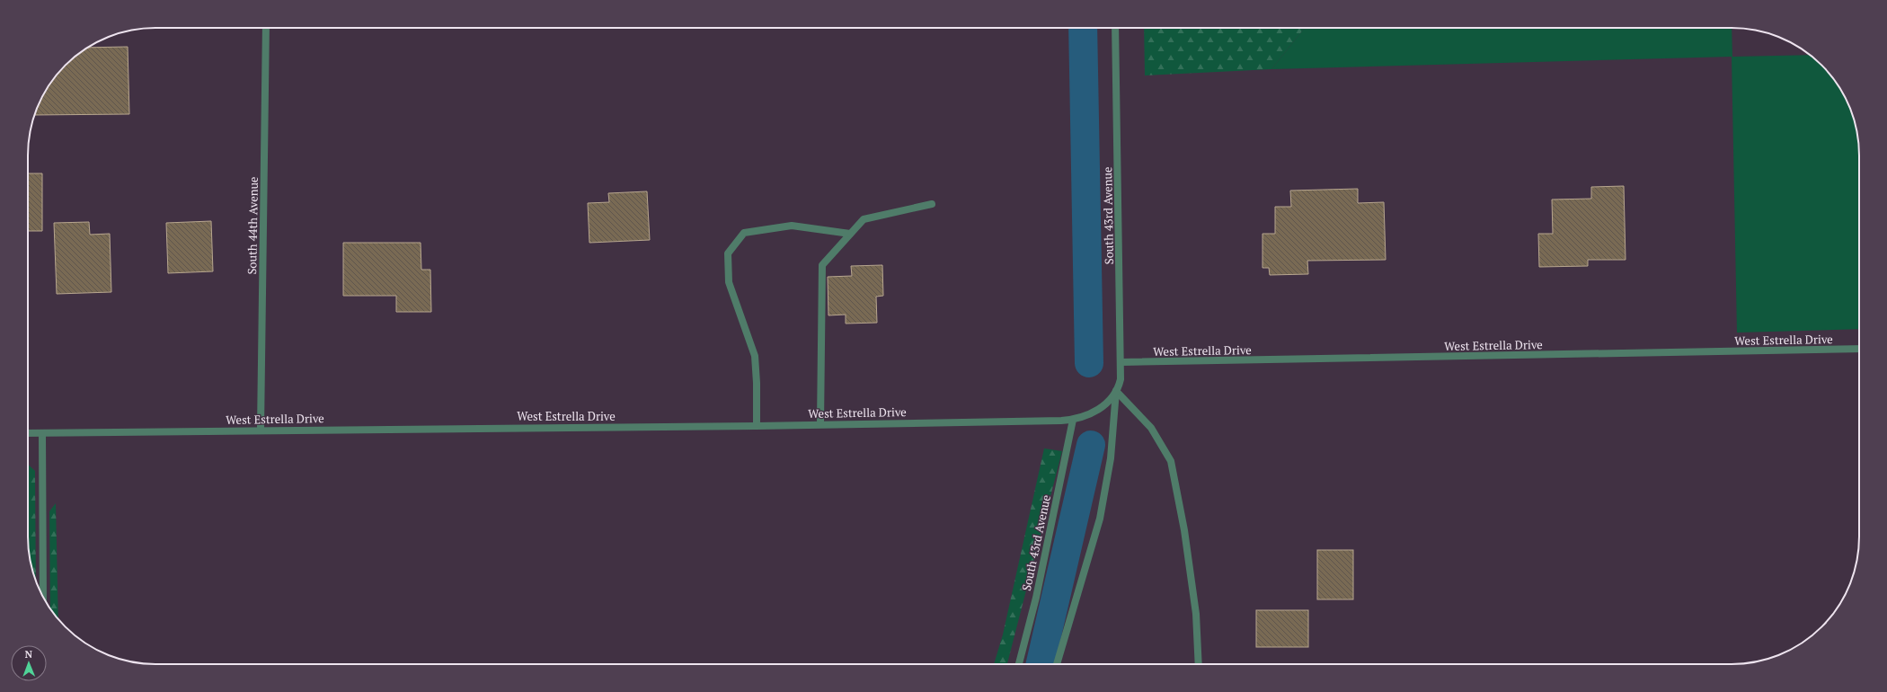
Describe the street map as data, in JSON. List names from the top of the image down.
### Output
{
  "streets": {
    "street": ["South 43rd Avenue", "South 44th Avenue", "West Estrella Drive"]
  },
  "crossings": [
    ["South 43rd Avenue", "West Estrella Drive"],
    ["South 44th Avenue", "West Estrella Drive"]
  ],
  "north": "top"
}
